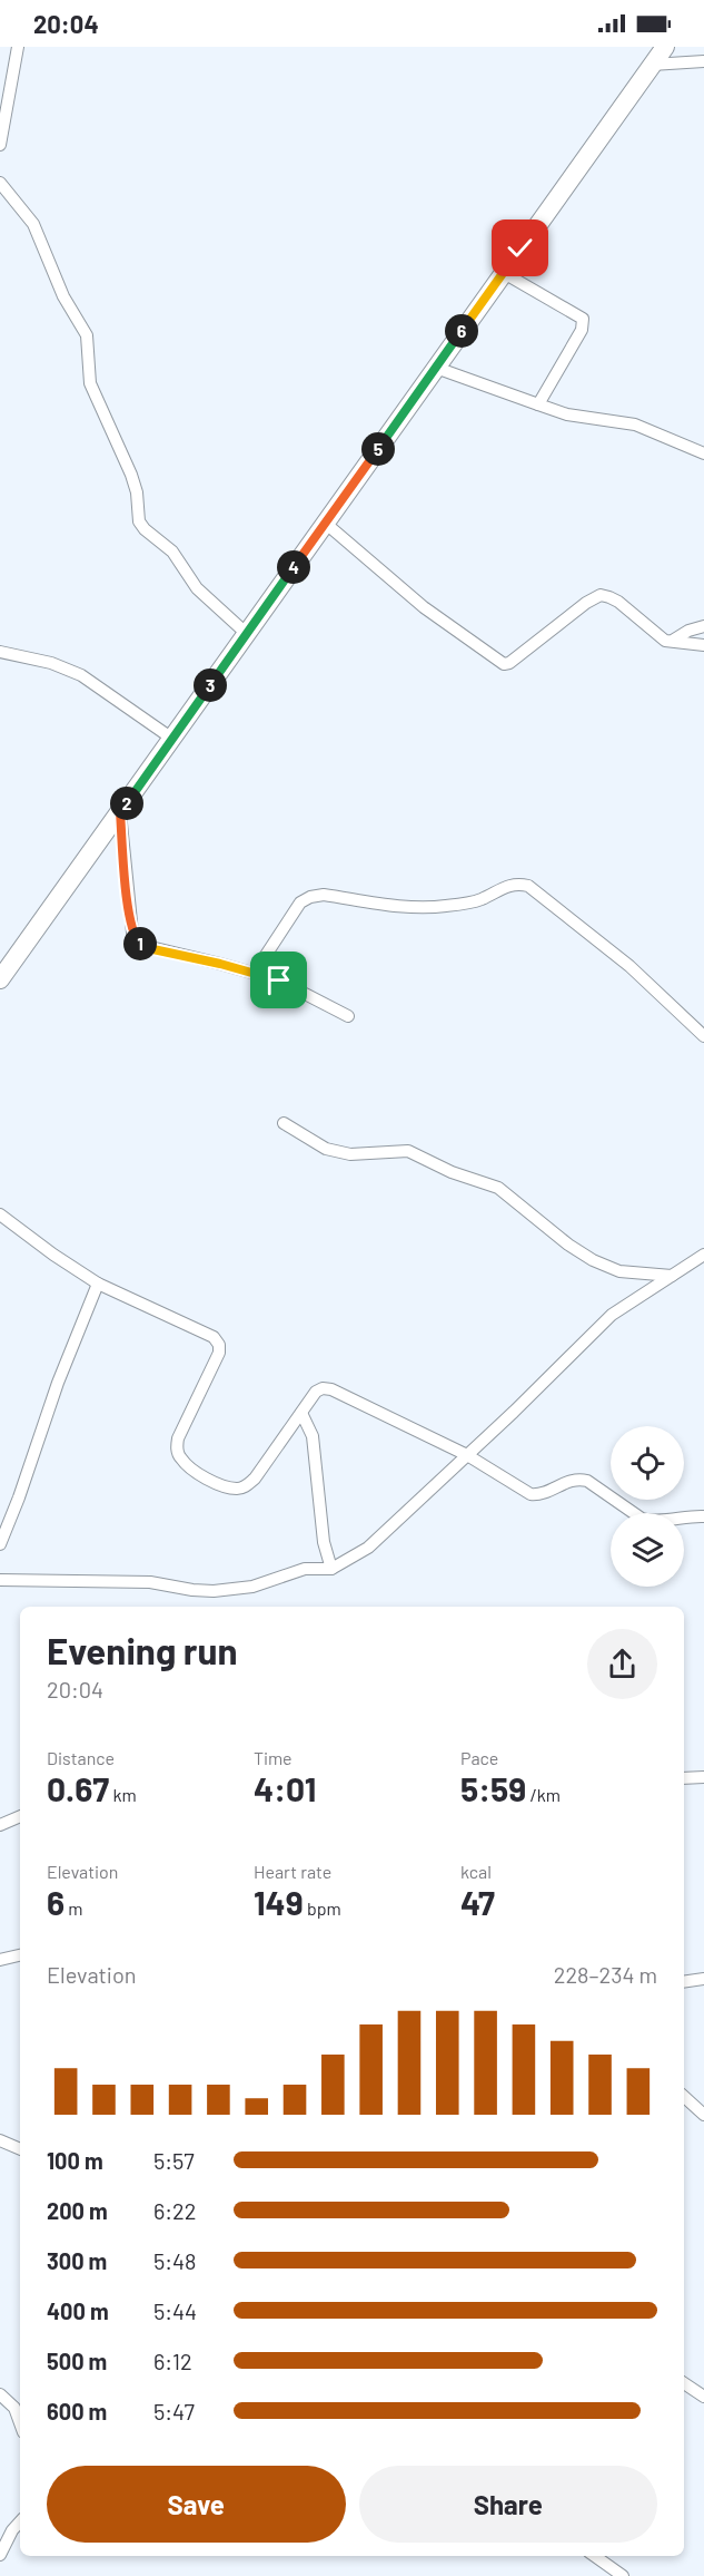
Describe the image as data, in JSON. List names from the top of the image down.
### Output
{
  "page": {
    "status": "20:04",
    "pins": [
      "6",
      "5",
      "4",
      "3",
      "2",
      "1"
    ],
    "heading": ["Evening run", "20:04"],
    "stats": [
      ["Distance", "0.67 km"],
      ["Time", "4:01"],
      ["Pace", "5:59 /km"],
      ["Elevation", "6 m"],
      ["Heart rate", "149 bpm"],
      ["kcal", "47"]
    ],
    "chart": ["Elevation", "228–234 m"],
    "list": [
      {
        "name": "100 m",
        "note": "5:57"
      },
      {
        "name": "200 m",
        "note": "6:22"
      },
      {
        "name": "300 m",
        "note": "5:48"
      },
      {
        "name": "400 m",
        "note": "5:44"
      },
      {
        "name": "500 m",
        "note": "6:12"
      },
      {
        "name": "600 m",
        "note": "5:47"
      }
    ],
    "buttons": ["Save", "Share"]
  }
}
